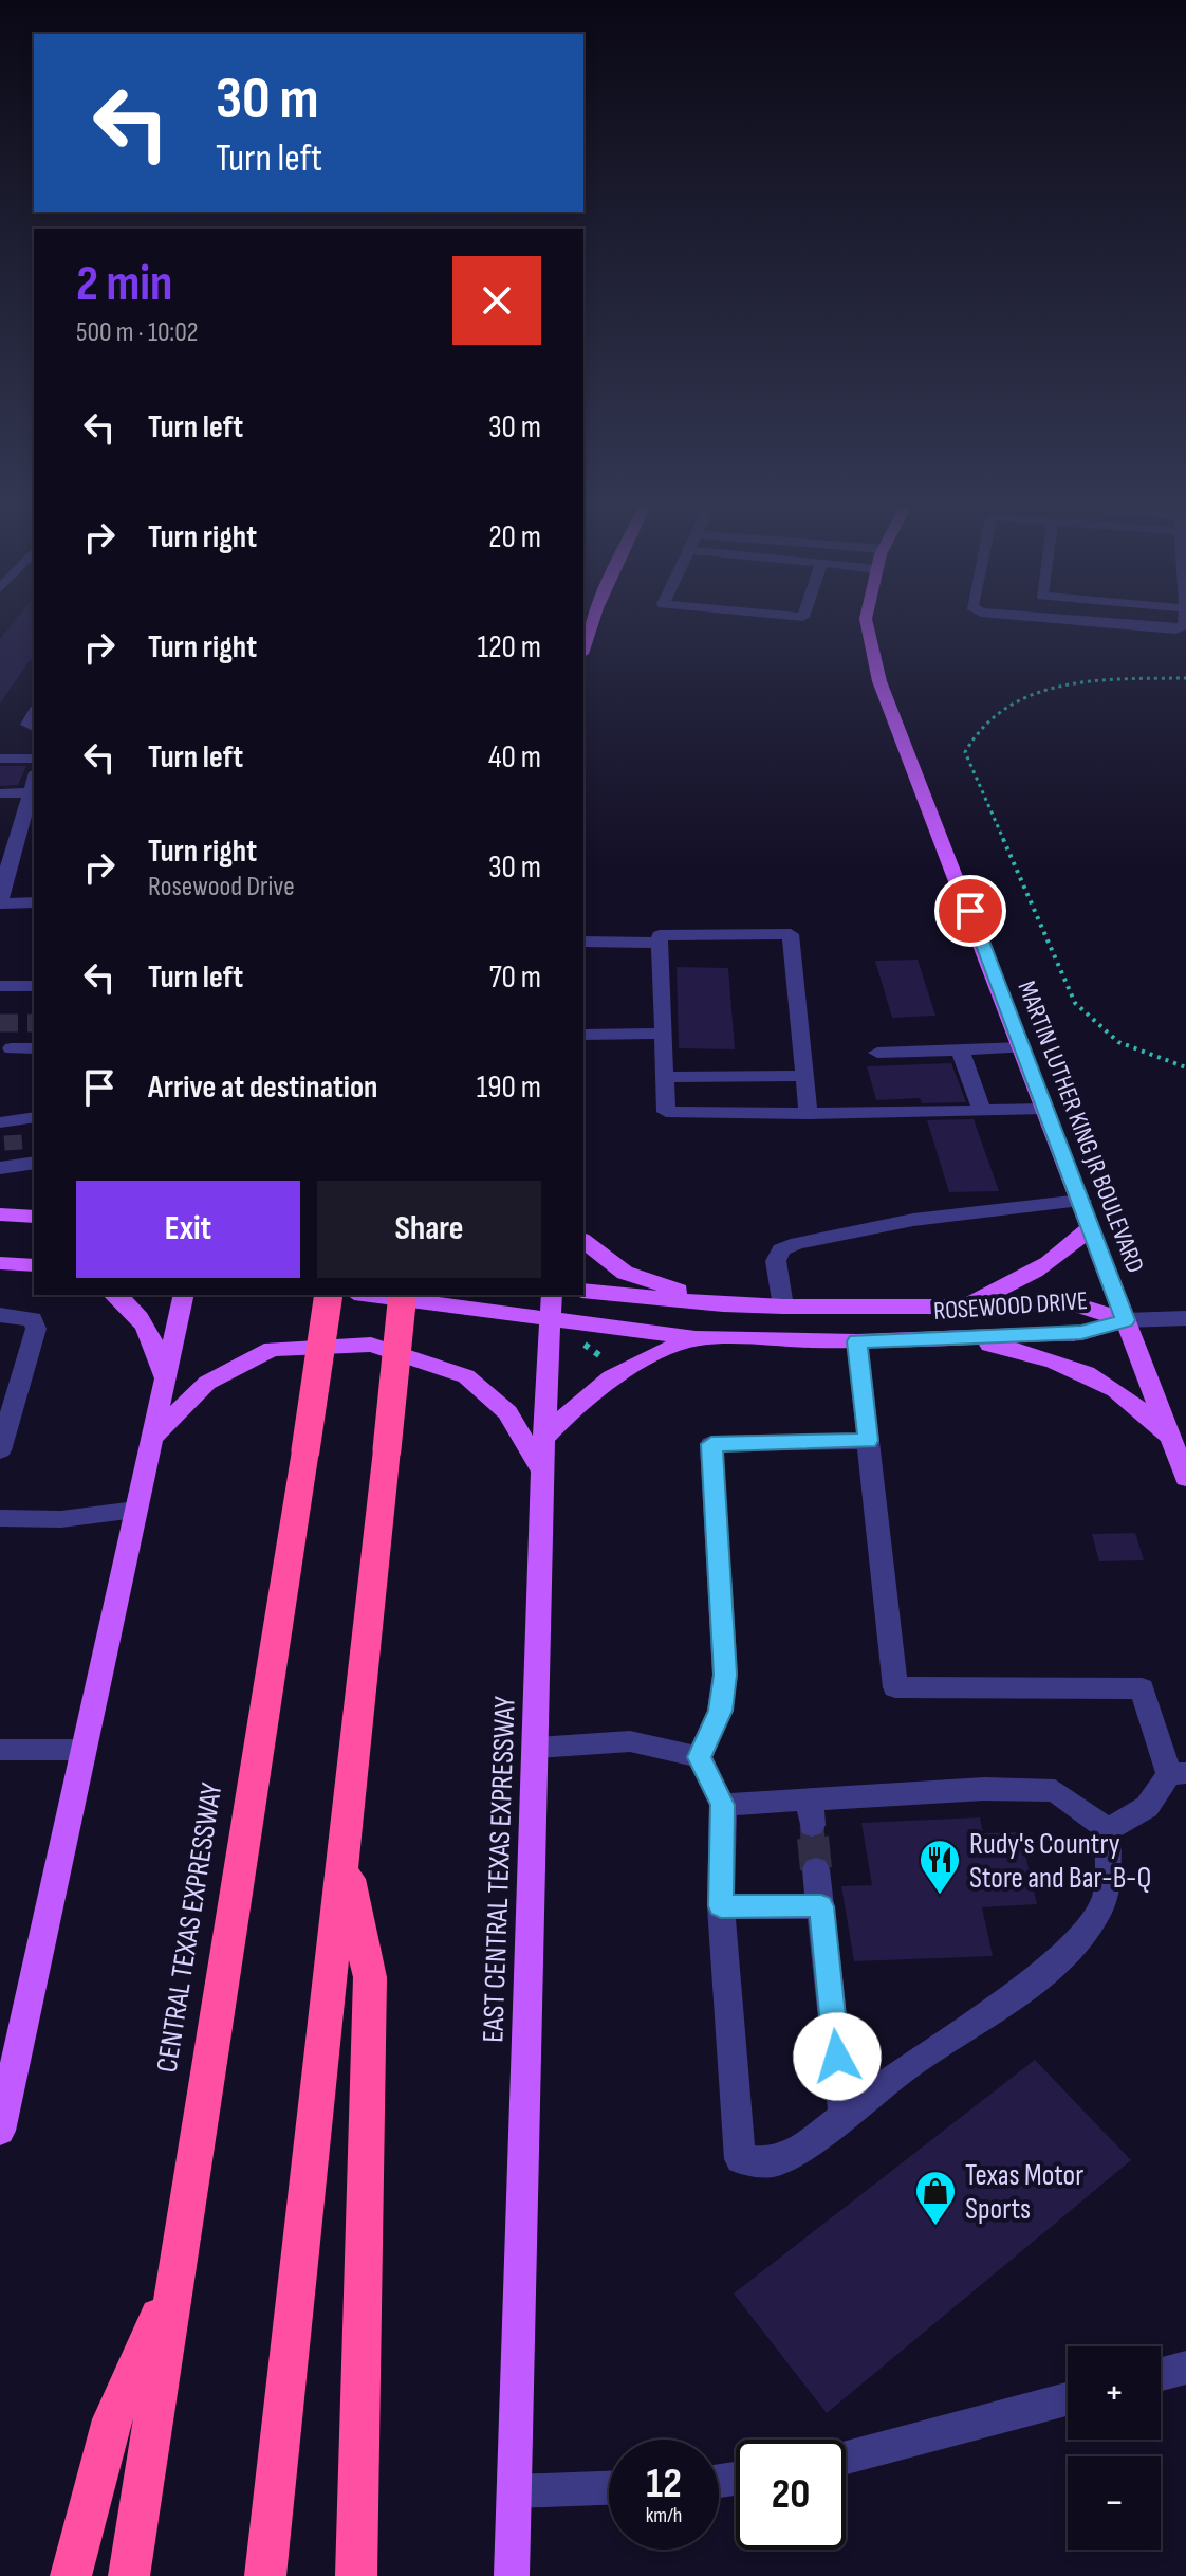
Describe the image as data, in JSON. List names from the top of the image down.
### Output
{
  "streets": {
    "highway": ["CENTRAL TEXAS EXPRESSWAY"],
    "main road": ["MARTIN LUTHER KING JR BOULEVARD", "ROSEWOOD DRIVE", "EAST CENTRAL TEXAS EXPRESSWAY"]
  },
  "crossings": [
    ["MARTIN LUTHER KING JR BOULEVARD", "ROSEWOOD DRIVE"],
    ["ROSEWOOD DRIVE", "EAST CENTRAL TEXAS EXPRESSWAY"]
  ],
  "places": {
    "restaurant": ["Rudy's Country Store and Bar-B-Q"],
    "shop": ["Texas Motor Sports"]
  },
  "page": {
    "turn": ["30 m", "Turn left"],
    "heading": ["2 min", "500 m · 10:02"],
    "list": [
      {
        "name": "Turn left",
        "value": "30 m"
      },
      {
        "name": "Turn right",
        "value": "20 m"
      },
      {
        "name": "Turn right",
        "value": "120 m"
      },
      {
        "name": "Turn left",
        "value": "40 m"
      },
      {
        "name": "Turn right",
        "note": "Rosewood Drive",
        "value": "30 m"
      },
      {
        "name": "Turn left",
        "value": "70 m"
      },
      {
        "name": "Arrive at destination",
        "value": "190 m"
      }
    ],
    "buttons": ["Exit", "Share"],
    "map_buttons": ["+", "−"],
    "speed": "12 km/h",
    "limit": "20"
  }
}
